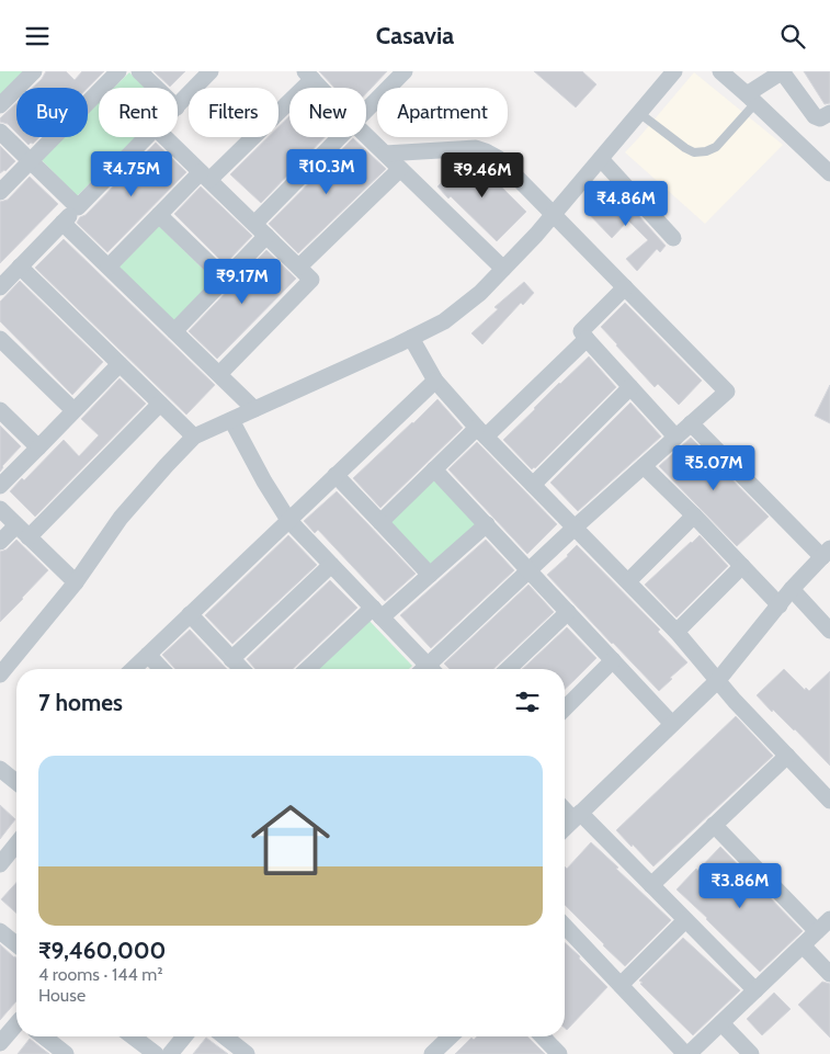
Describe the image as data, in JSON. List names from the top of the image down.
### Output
{
  "page": {
    "header": "Casavia",
    "chip": [
      "Buy",
      "Rent",
      "Filters",
      "New",
      "Apartment"
    ],
    "price": [
      "₹10.3M",
      "₹4.75M",
      "₹9.46M",
      "₹4.86M",
      "₹9.17M",
      "₹5.07M",
      "₹3.86M"
    ],
    "heading": "7 homes",
    "list": [
      {
        "name": "₹9,460,000",
        "note": "4 rooms · 144 m² · House"
      }
    ]
  }
}
